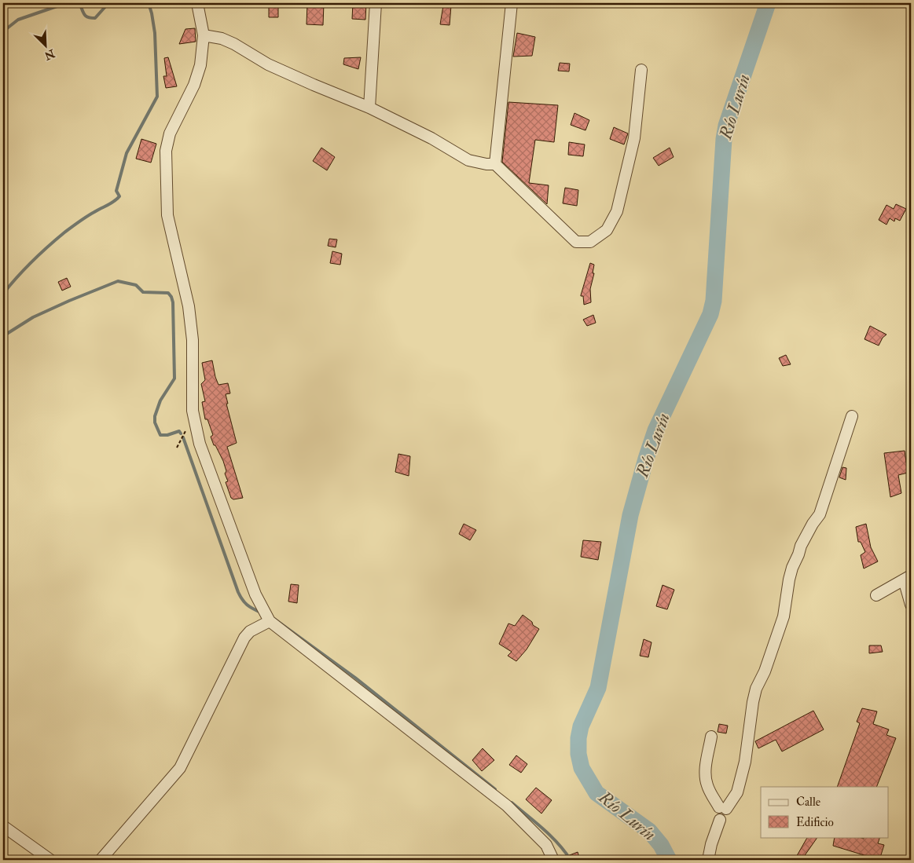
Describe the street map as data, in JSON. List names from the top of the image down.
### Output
{
  "water": ["Río Lurín"],
  "legend": ["Calle", "Edificio"],
  "north": "bottom right"
}
